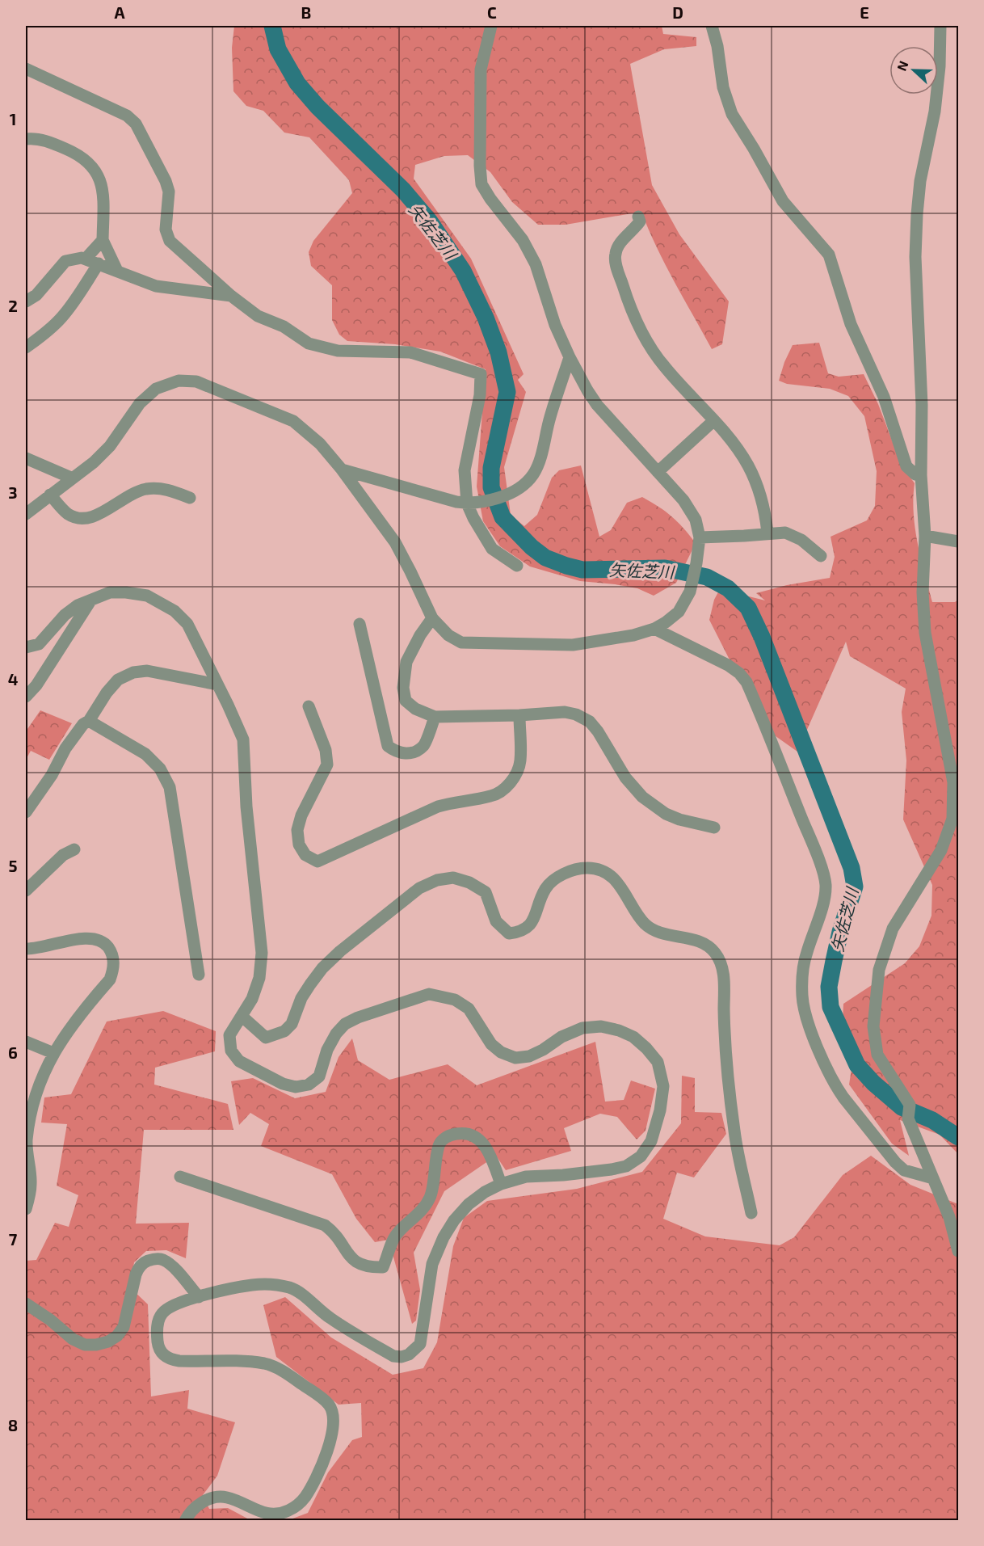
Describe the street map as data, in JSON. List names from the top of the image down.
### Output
{
  "water": ["矢佐芝川"],
  "north": "left",
  "grid": {
    "columns": [
      "A",
      "B",
      "C",
      "D",
      "E"
    ],
    "rows": [
      "1",
      "2",
      "3",
      "4",
      "5",
      "6",
      "7",
      "8"
    ]
  }
}
